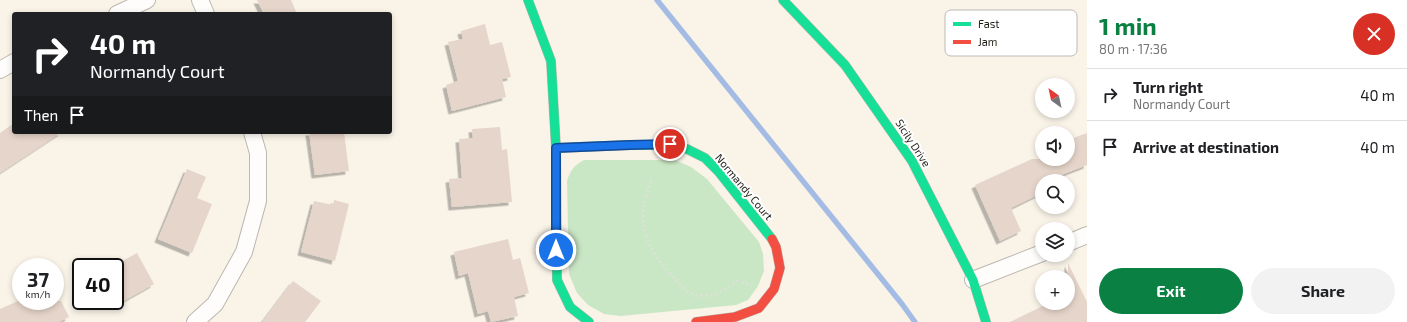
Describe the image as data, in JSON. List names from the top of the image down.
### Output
{
  "streets": {
    "street": ["Sicily Drive", "Normandy Court"]
  },
  "legend": ["Fast", "Jam"],
  "north": "top left",
  "page": {
    "heading": ["1 min", "80 m · 17:36"],
    "turn": ["40 m", "Normandy Court"],
    "list": [
      {
        "name": "Turn right",
        "note": "Normandy Court",
        "value": "40 m"
      },
      {
        "name": "Arrive at destination",
        "value": "40 m"
      }
    ],
    "map_buttons": "+",
    "then": "Then",
    "speed": "37 km/h",
    "limit": "40",
    "buttons": ["Exit", "Share"]
  }
}
